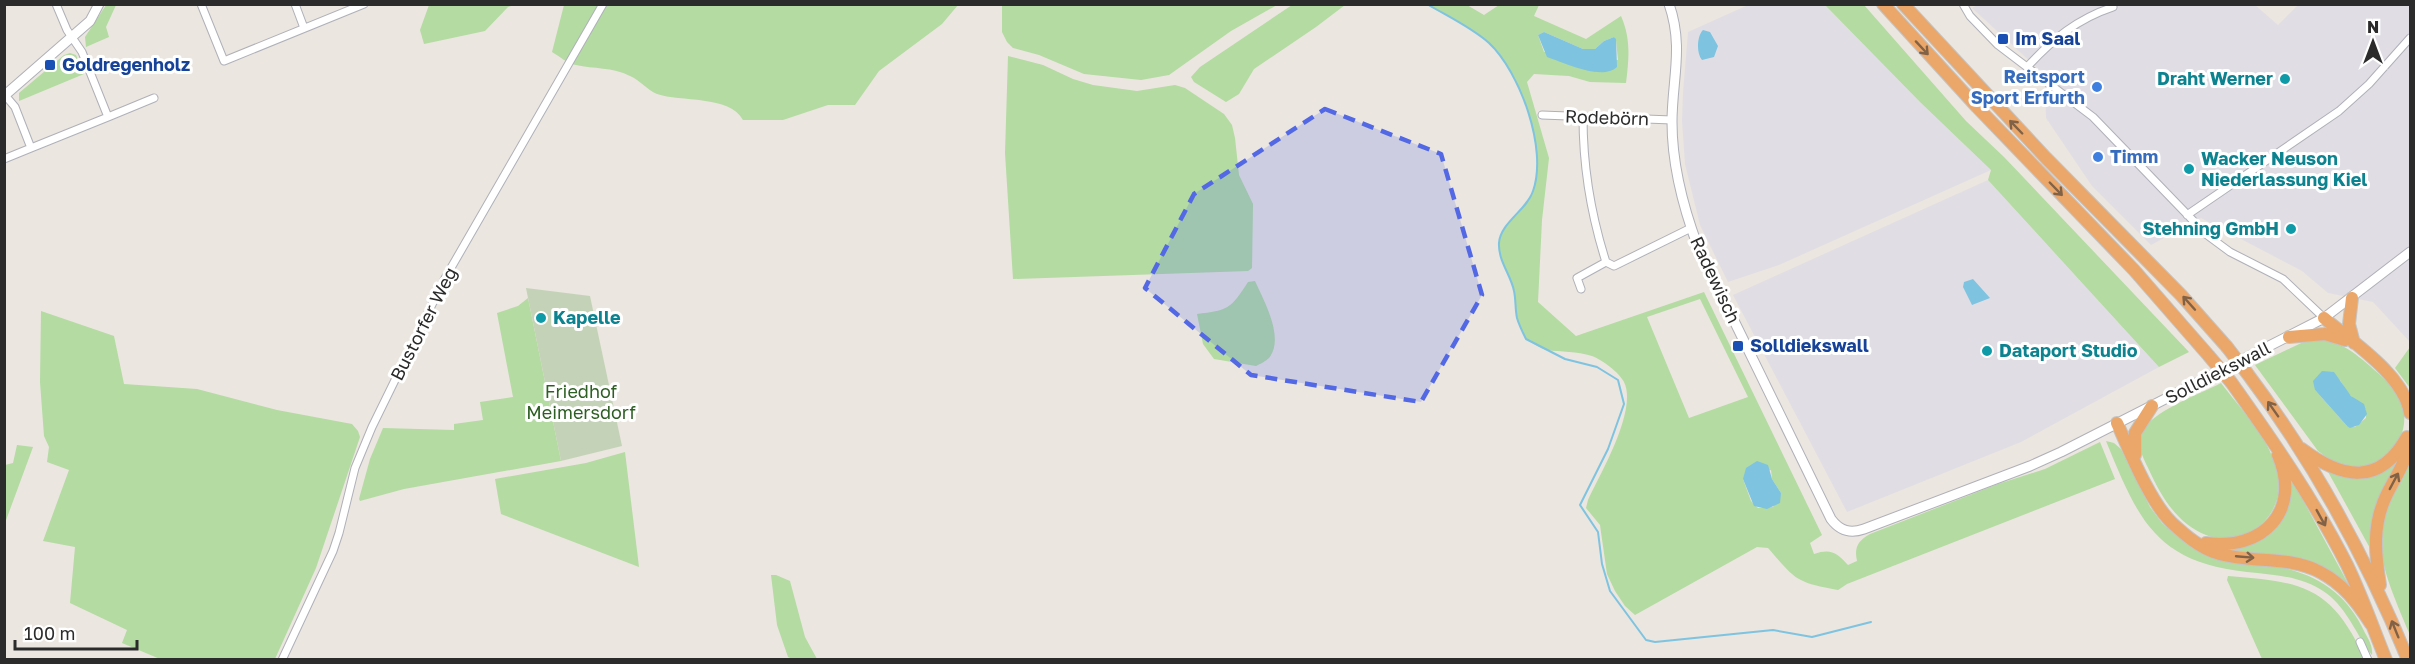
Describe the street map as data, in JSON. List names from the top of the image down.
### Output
{
  "streets": {
    "street": [
      "Rodebörn",
      "Radewisch",
      "Bustorfer Weg",
      "Solldiekswall"
    ]
  },
  "crossings": [
    ["Rodebörn", "Radewisch"],
    ["Radewisch", "Solldiekswall"]
  ],
  "parks": ["Friedhof Meimersdorf"],
  "places": {
    "transit": ["Im Saal", "Goldregenholz", "Solldiekswall"],
    "other": [
      "Draht Werner",
      "Reitsport Sport Erfurth",
      "Timm",
      "Wacker Neuson Niederlassung Kiel",
      "Stehning GmbH",
      "Kapelle",
      "Dataport Studio"
    ]
  },
  "scale_bar": "100 m",
  "north": "top"
}
